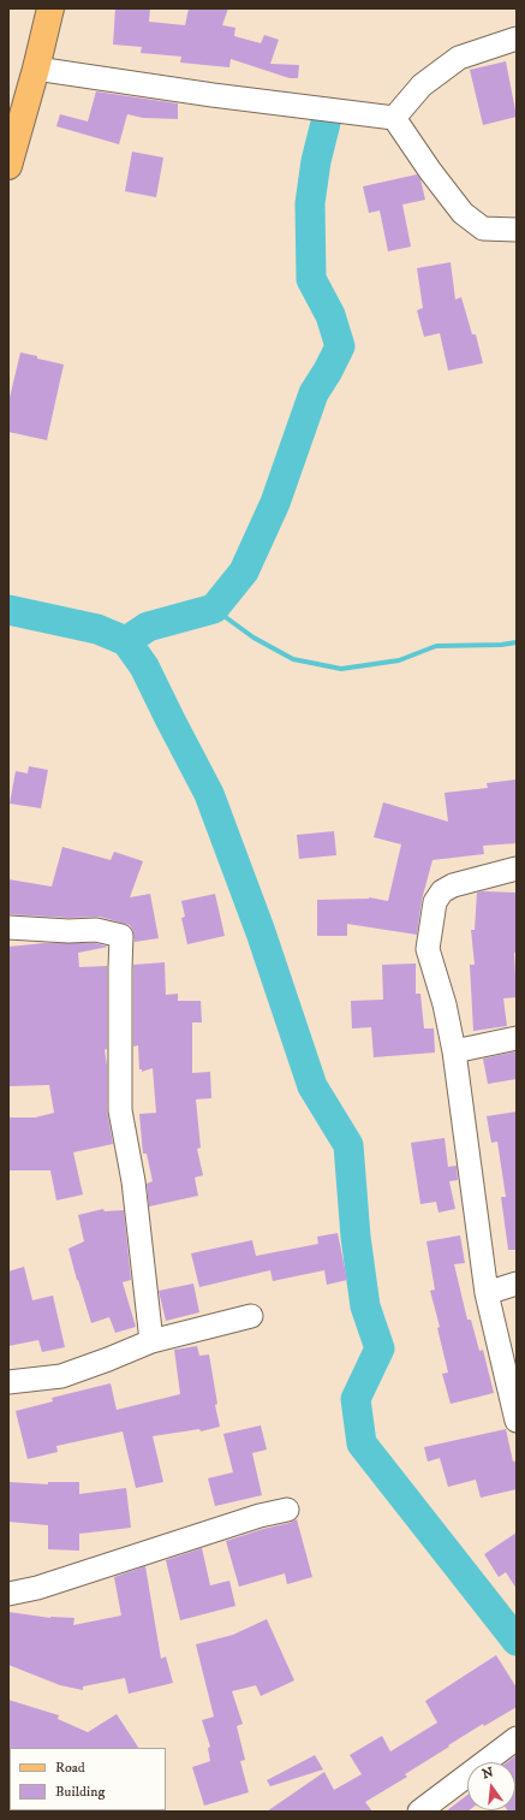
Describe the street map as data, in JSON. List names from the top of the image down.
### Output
{
  "legend": ["Road", "Building"],
  "north": "top"
}
